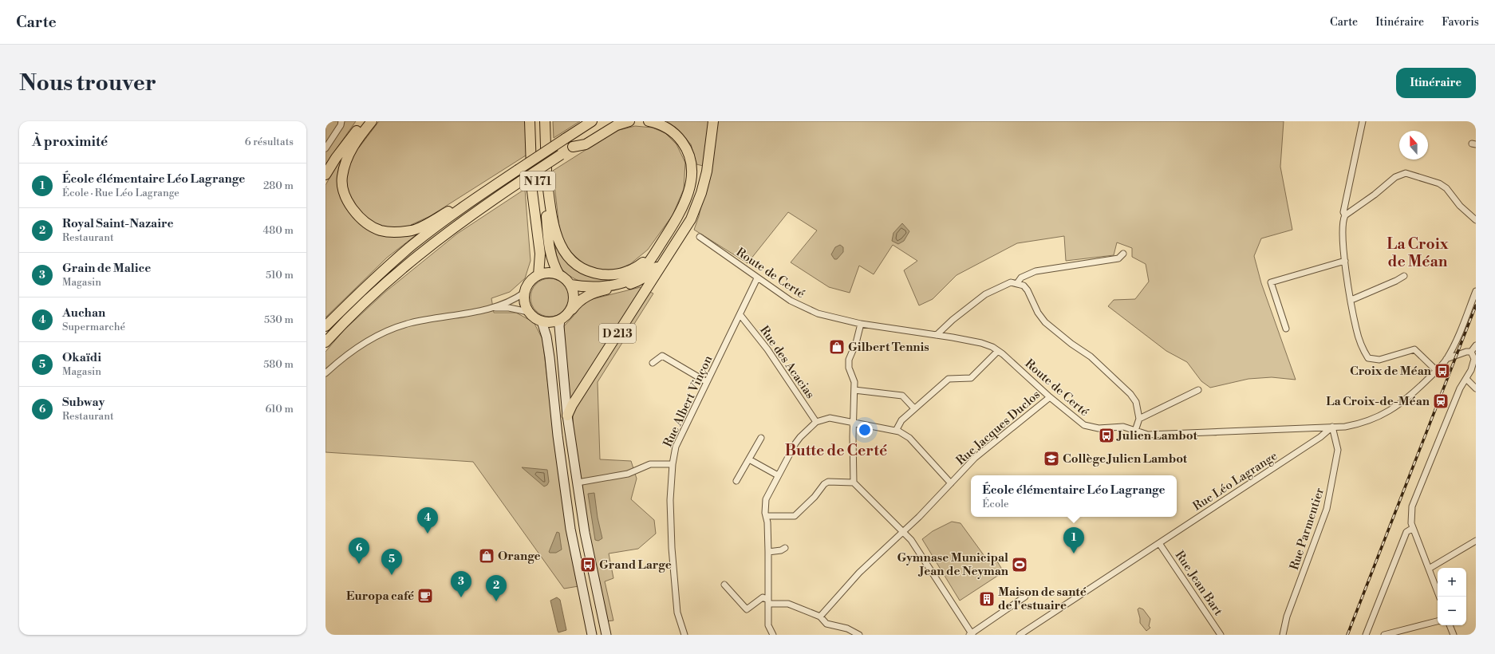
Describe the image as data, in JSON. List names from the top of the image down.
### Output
{
  "streets": {
    "highway": ["N 171", "D 213"],
    "street": [
      "Route de Certé",
      "Rue des Acacias",
      "Rue Albert Vinçon",
      "Rue Jacques Duclos",
      "Rue Léo Lagrange",
      "Rue Parmentier",
      "Rue Jean Bart"
    ]
  },
  "crossings": [
    ["Route de Certé", "Rue Albert Vinçon"],
    ["Route de Certé", "Rue Jacques Duclos"],
    ["Route de Certé", "Rue Léo Lagrange"],
    ["Route de Certé", "Rue Parmentier"],
    ["Rue des Acacias", "Rue Albert Vinçon"],
    ["Rue Léo Lagrange", "Rue Parmentier"],
    ["Rue Léo Lagrange", "Rue Jean Bart"]
  ],
  "districts": ["La Croix de Méan", "Butte de Certé"],
  "places": {
    "shop": ["Gilbert Tennis", "Orange"],
    "bus stop": ["Croix de Méan", "Julien Lambot", "Grand Large"],
    "station": ["La Croix-de-Méan"],
    "school or university": ["Collège Julien Lambot"],
    "sports": ["Gymnase Municipal Jean de Neyman"],
    "cafe": ["Europa café"],
    "building": ["Maison de santé de l'estuaire"]
  },
  "north": "top",
  "page": {
    "header": "Carte",
    "nav": ["Carte", "Itinéraire", "Favoris"],
    "buttons": "Itinéraire",
    "title": "Nous trouver",
    "heading": ["À proximité", "6 résultats"],
    "list": [
      {
        "mark": "1",
        "name": "École élémentaire Léo Lagrange",
        "note": "École · Rue Léo Lagrange",
        "value": "280 m"
      },
      {
        "mark": "2",
        "name": "Royal Saint-Nazaire",
        "note": "Restaurant",
        "value": "480 m"
      },
      {
        "mark": "3",
        "name": "Grain de Malice",
        "note": "Magasin",
        "value": "510 m"
      },
      {
        "mark": "4",
        "name": "Auchan",
        "note": "Supermarché",
        "value": "530 m"
      },
      {
        "mark": "5",
        "name": "Okaïdi",
        "note": "Magasin",
        "value": "580 m"
      },
      {
        "mark": "6",
        "name": "Subway",
        "note": "Restaurant",
        "value": "610 m"
      }
    ],
    "popup": ["École élémentaire Léo Lagrange", "École"],
    "pins": [
      "4",
      "1",
      "6",
      "5",
      "3",
      "2"
    ],
    "map_buttons": ["+", "−"]
  }
}
